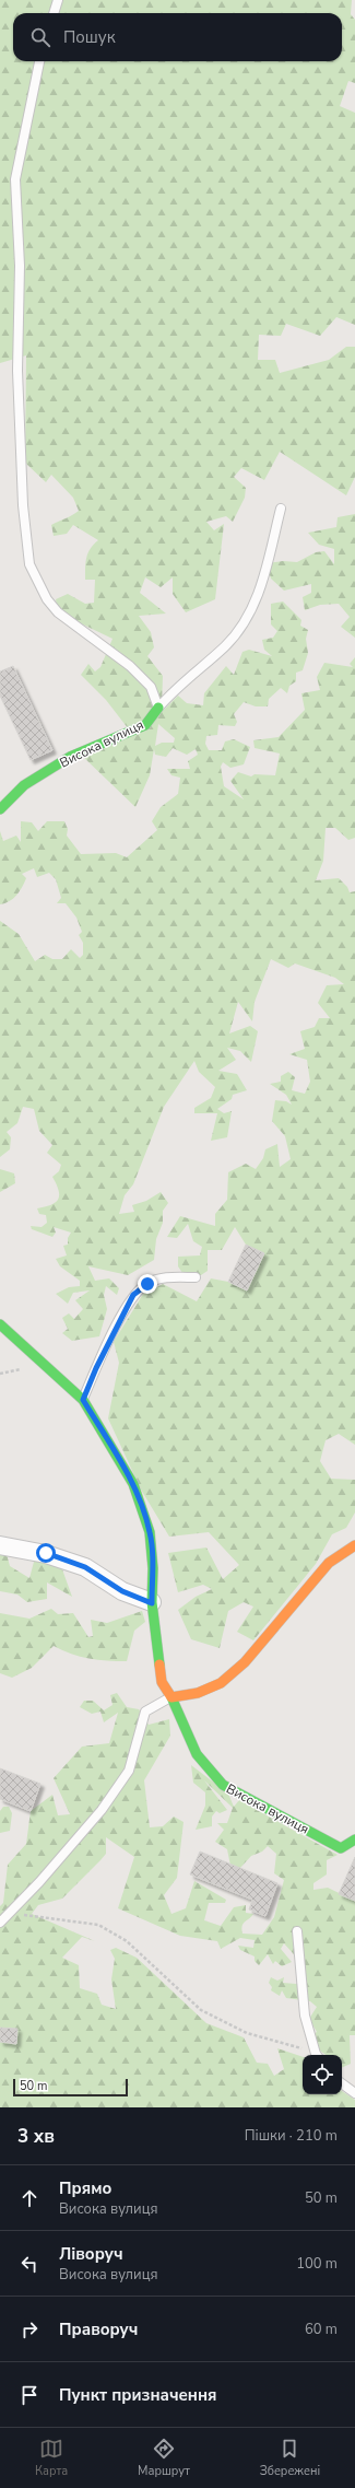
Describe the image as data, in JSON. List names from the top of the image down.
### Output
{
  "streets": {
    "street": ["Висока вулиця"]
  },
  "scale_bar": "50 m",
  "page": {
    "search": "Пошук",
    "scale": "50 m",
    "heading": ["3 хв", "Пішки · 210 m"],
    "list": [
      ["Прямо", "Висока вулиця", "50 m"],
      ["Ліворуч", "Висока вулиця", "100 m"],
      ["Праворуч", "60 m"],
      "Пункт призначення"
    ],
    "nav": ["Карта", "Маршрут", "Збережені"]
  }
}
